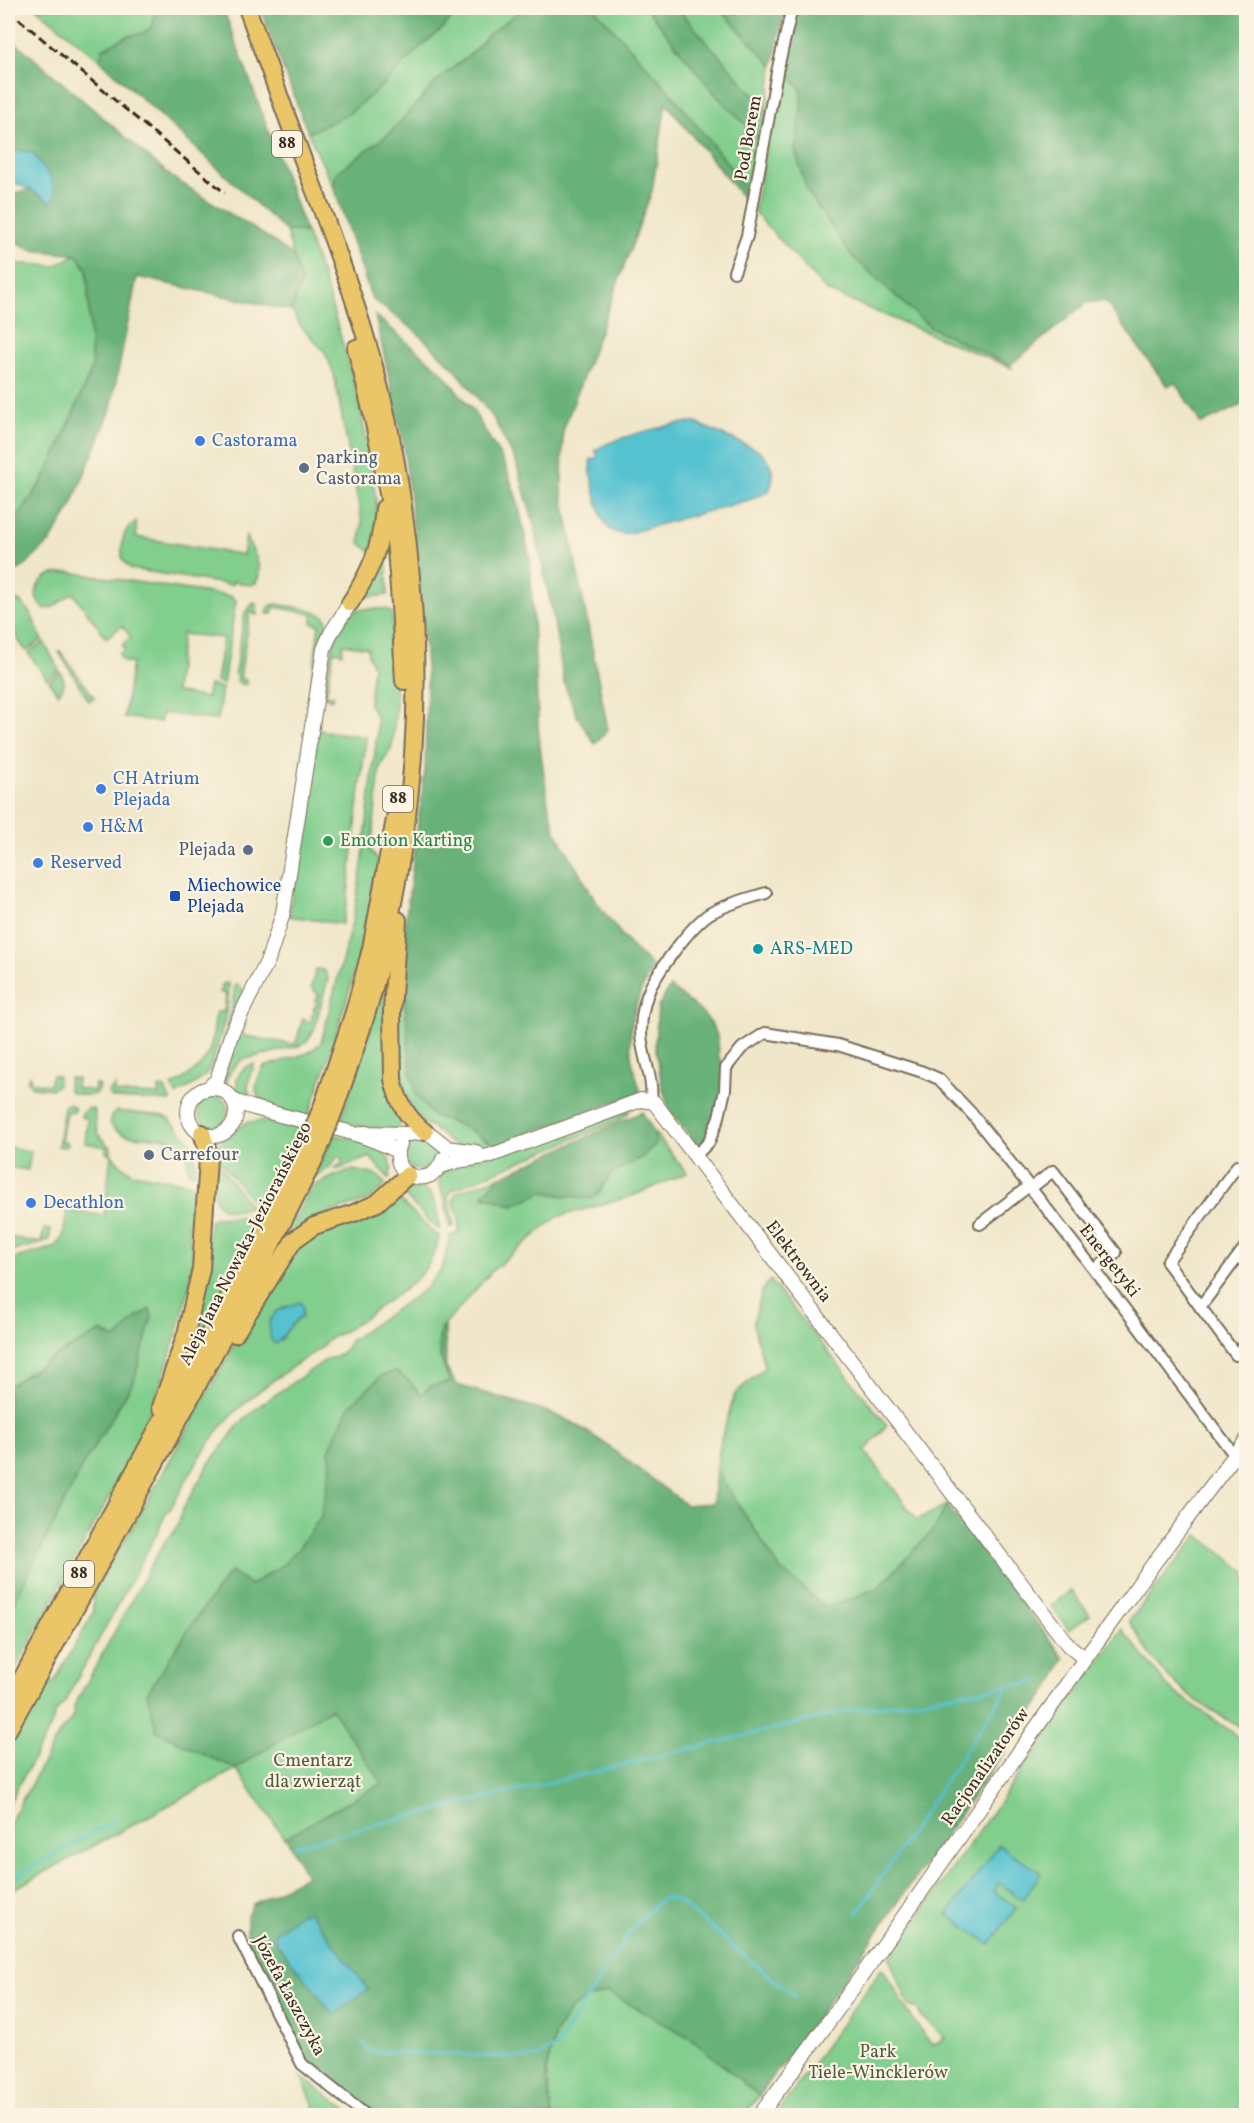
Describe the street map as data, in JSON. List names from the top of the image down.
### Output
{
  "streets": {
    "main road": ["88", "Aleja Jana Nowaka-Jeziorańskiego"],
    "street": [
      "Pod Borem",
      "Energetyki",
      "Elektrownia",
      "Racjonalizatorów",
      "Józefa Łaszczyka"
    ]
  },
  "crossings": [
    ["Energetyki", "Elektrownia"],
    ["Energetyki", "Racjonalizatorów"],
    ["Elektrownia", "Racjonalizatorów"]
  ],
  "parks": ["Cmentarz dla zwierząt", "Park Tiele-Wincklerów"],
  "places": {
    "other": [
      "Castorama",
      "parking Castorama",
      "CH Atrium Plejada",
      "H&M",
      "Emotion Karting",
      "Plejada",
      "Reserved",
      "ARS-MED",
      "Carrefour",
      "Decathlon"
    ],
    "transit": ["Miechowice Plejada"]
  }
}
